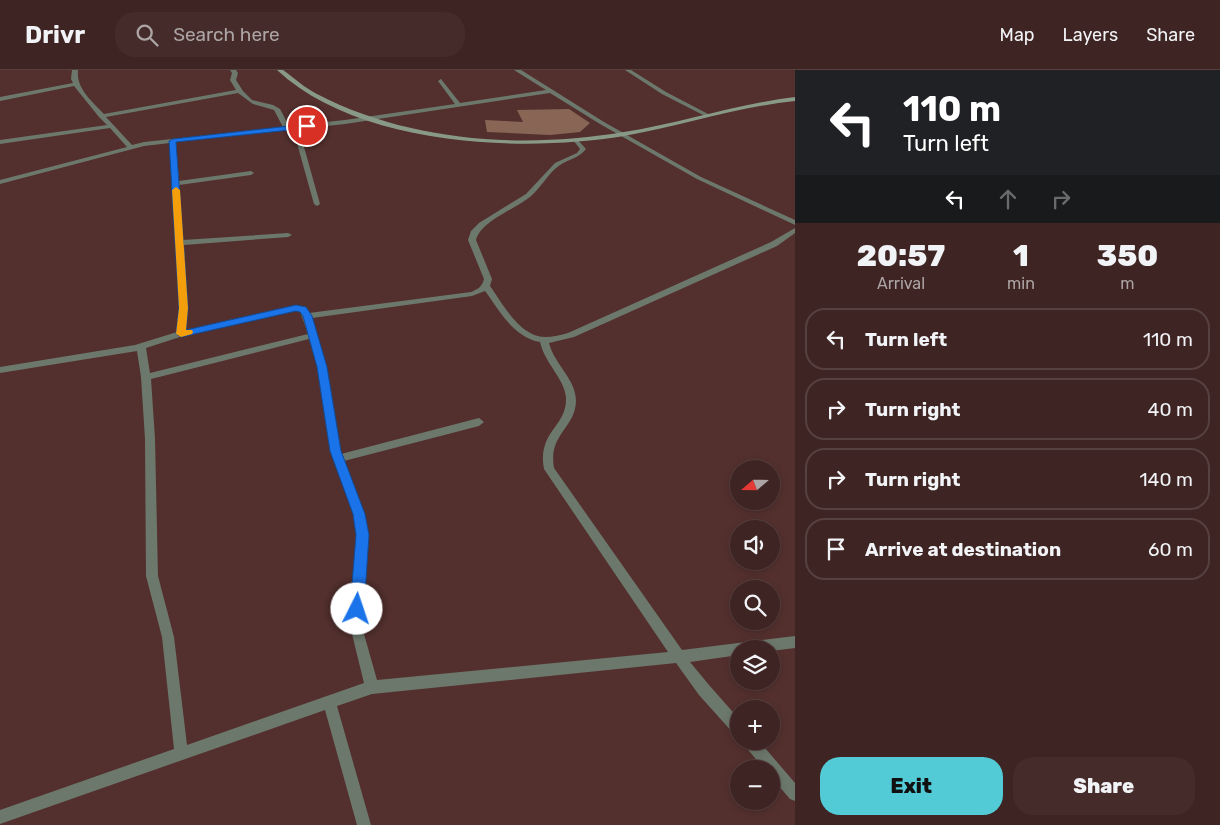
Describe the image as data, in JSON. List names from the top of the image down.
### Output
{
  "north": "left",
  "page": {
    "header": "Drivr",
    "search": "Search here",
    "nav": ["Map", "Layers", "Share"],
    "turn": ["110 m", "Turn left"],
    "eta": [
      "20:57",
      "Arrival",
      "1",
      "min",
      "350",
      "m"
    ],
    "list": [
      {
        "name": "Turn left",
        "value": "110 m"
      },
      {
        "name": "Turn right",
        "value": "40 m"
      },
      {
        "name": "Turn right",
        "value": "140 m"
      },
      {
        "name": "Arrive at destination",
        "value": "60 m"
      }
    ],
    "map_buttons": ["+", "−"],
    "buttons": ["Exit", "Share"]
  }
}
